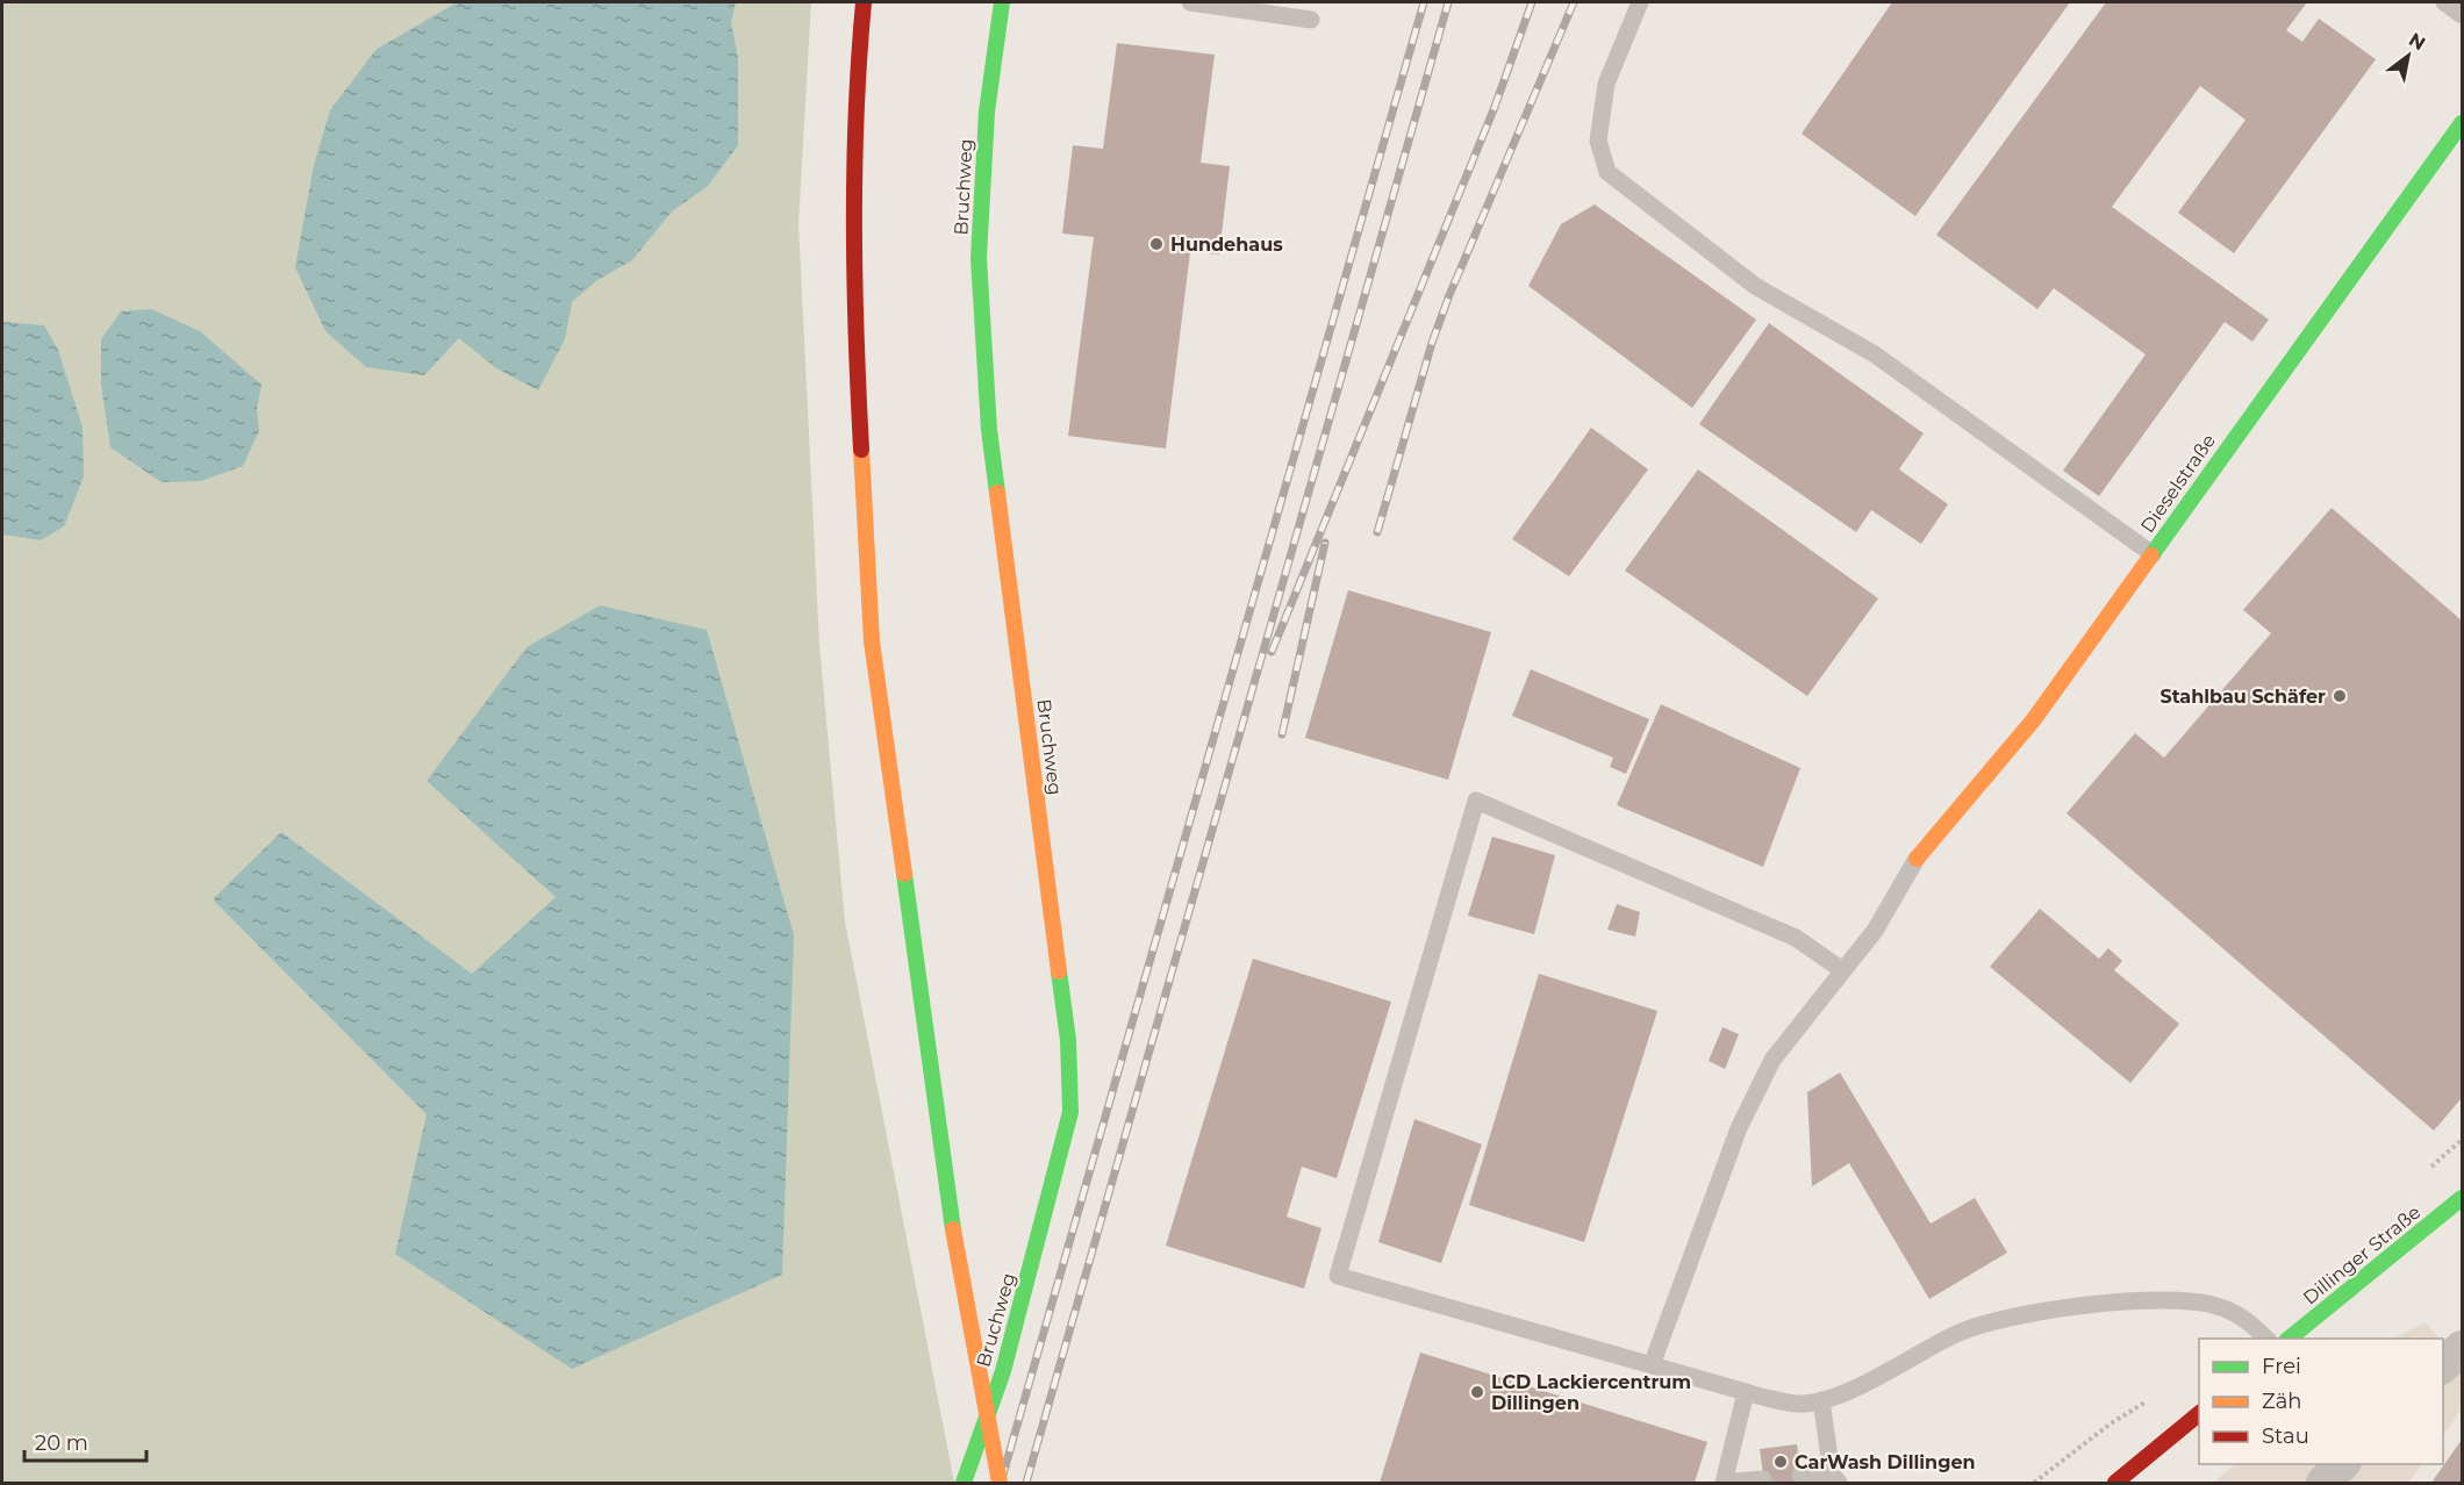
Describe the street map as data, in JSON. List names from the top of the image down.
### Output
{
  "streets": {
    "street": ["Bruchweg", "Dieselstraße", "Dillinger Straße"]
  },
  "places": [
    "Hundehaus",
    "Stahlbau Schäfer",
    "LCD Lackiercentrum Dillingen",
    "CarWash Dillingen"
  ],
  "legend": ["Frei", "Zäh", "Stau"],
  "scale_bar": "20 m",
  "north": "top right"
}
